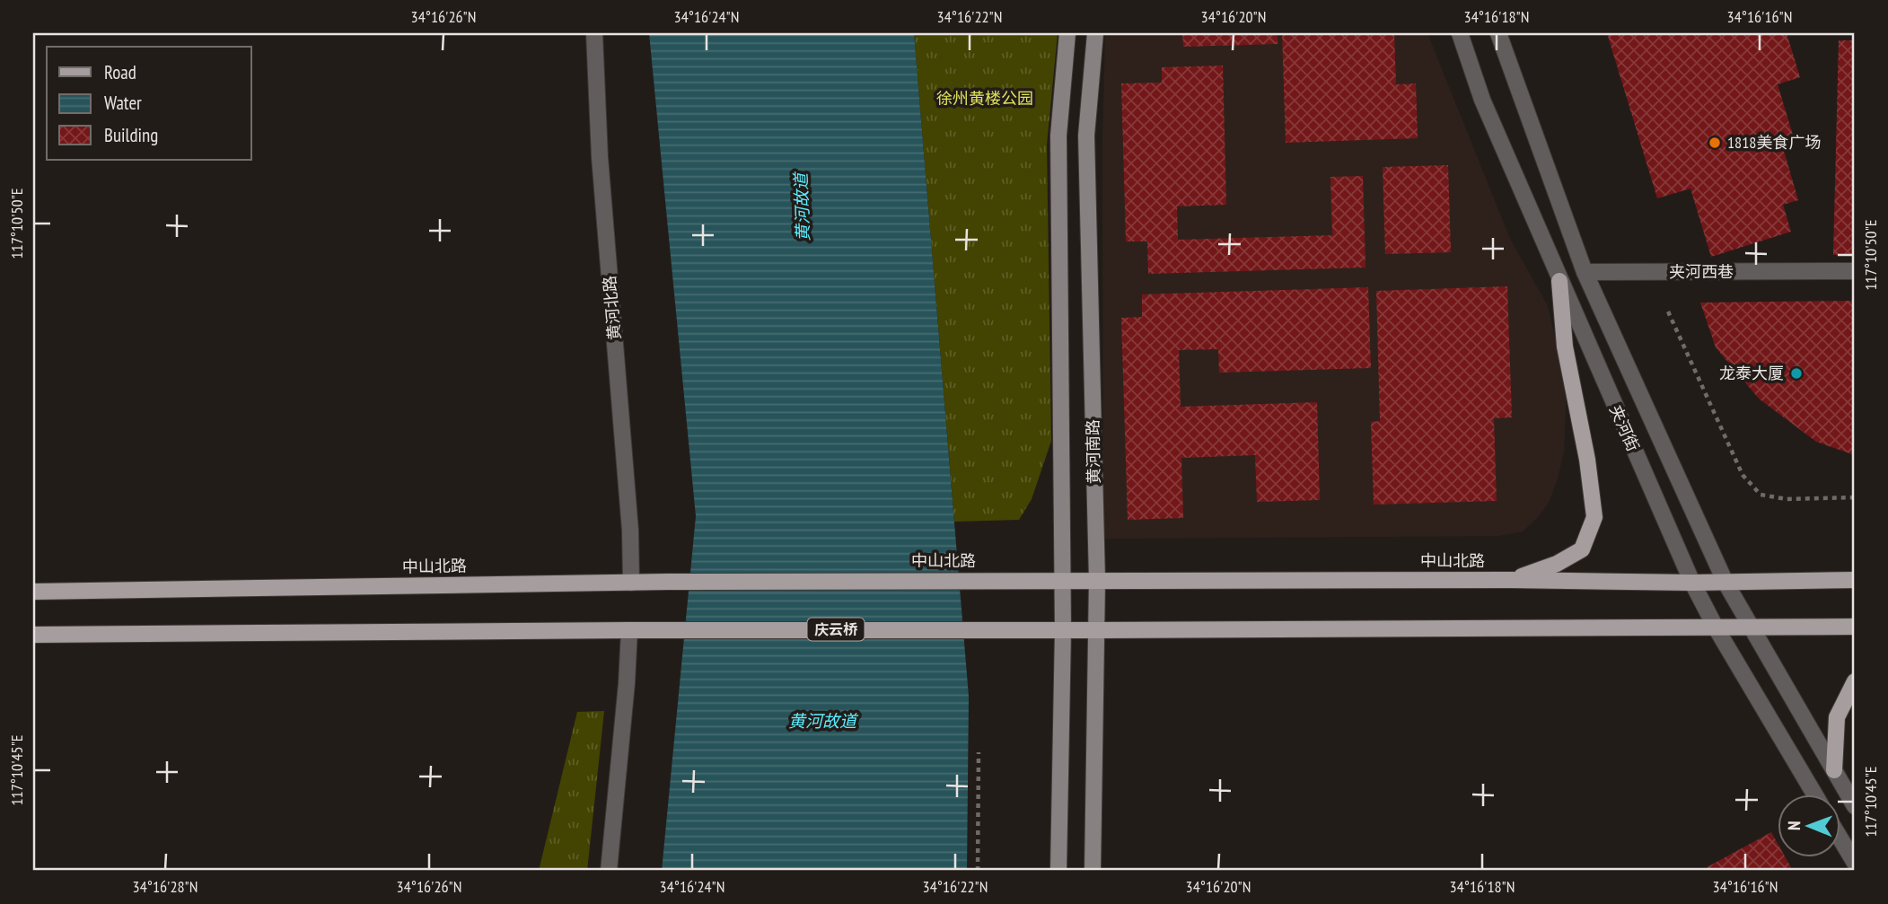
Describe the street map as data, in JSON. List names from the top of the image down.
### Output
{
  "streets": {
    "main road": ["黄河南路", "中山北路", "庆云桥"],
    "street": ["夹河西巷", "黄河北路", "夹河街"]
  },
  "crossings": [
    ["夹河西巷", "夹河街"],
    ["黄河北路", "中山北路"],
    ["夹河街", "中山北路"],
    ["黄河南路", "中山北路"],
    ["黄河南路", "庆云桥"]
  ],
  "water": ["黄河故道"],
  "parks": ["徐州黄楼公园"],
  "places": ["1818美食广场", "龙泰大厦"],
  "legend": ["Road", "Water", "Building"],
  "north": "left",
  "coordinates": [
    "34°16'26\"N",
    "34°16'24\"N",
    "34°16'22\"N",
    "34°16'20\"N",
    "34°16'18\"N",
    "34°16'16\"N",
    "117°10'50\"E",
    "117°10'45\"E",
    "34°16'28\"N"
  ]
}
